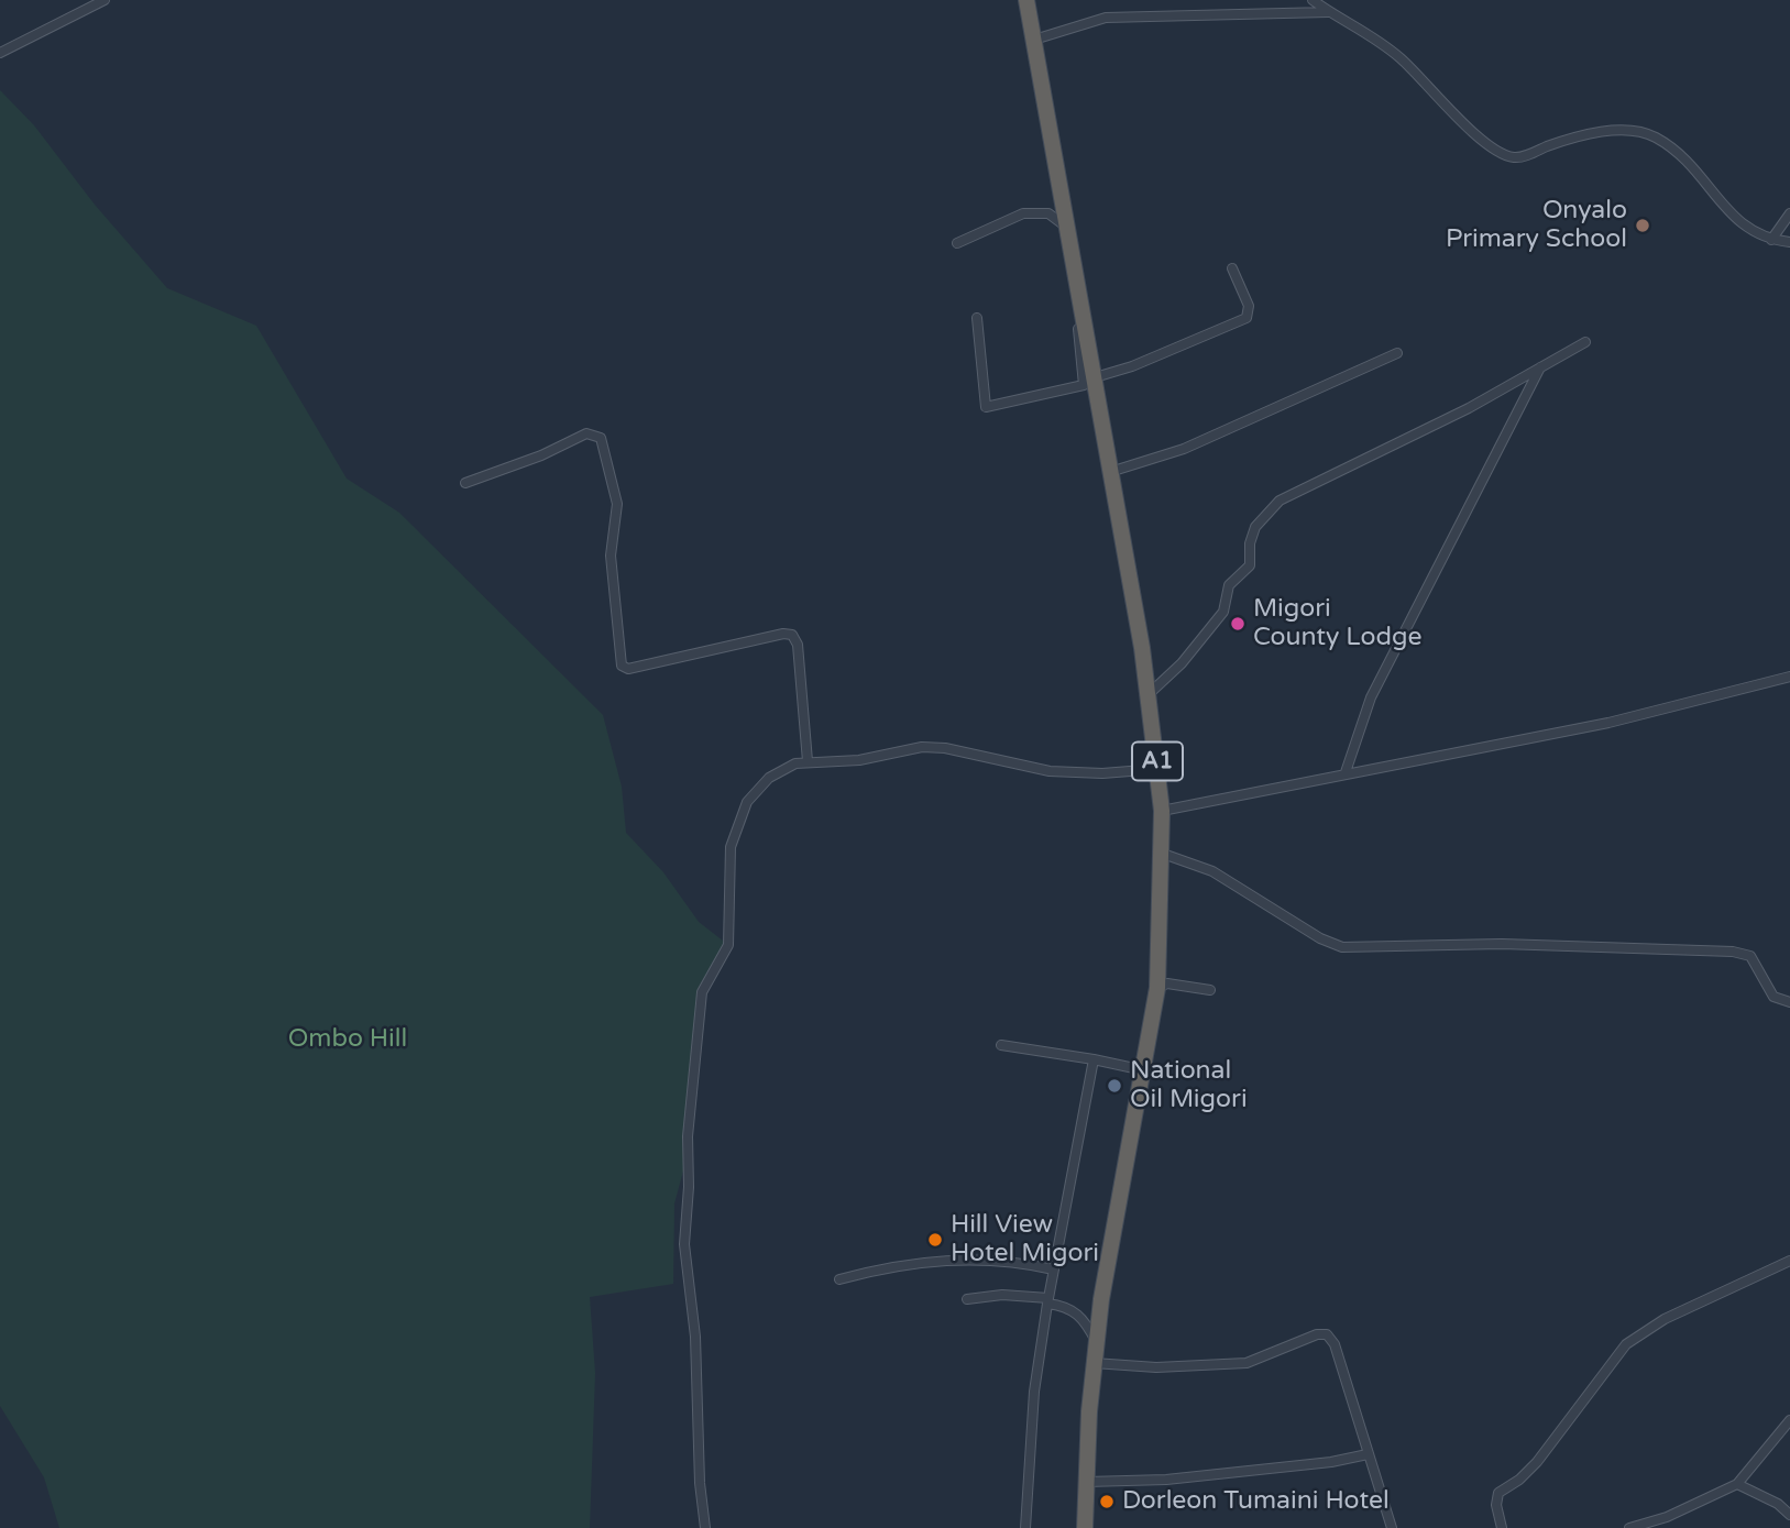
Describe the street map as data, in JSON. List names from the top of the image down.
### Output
{
  "streets": {
    "highway": ["A1"]
  },
  "parks": ["Ombo Hill"],
  "places": [
    "Onyalo Primary School",
    "Migori County Lodge",
    "National Oil Migori",
    "Hill View Hotel Migori",
    "Dorleon Tumaini Hotel"
  ]
}
